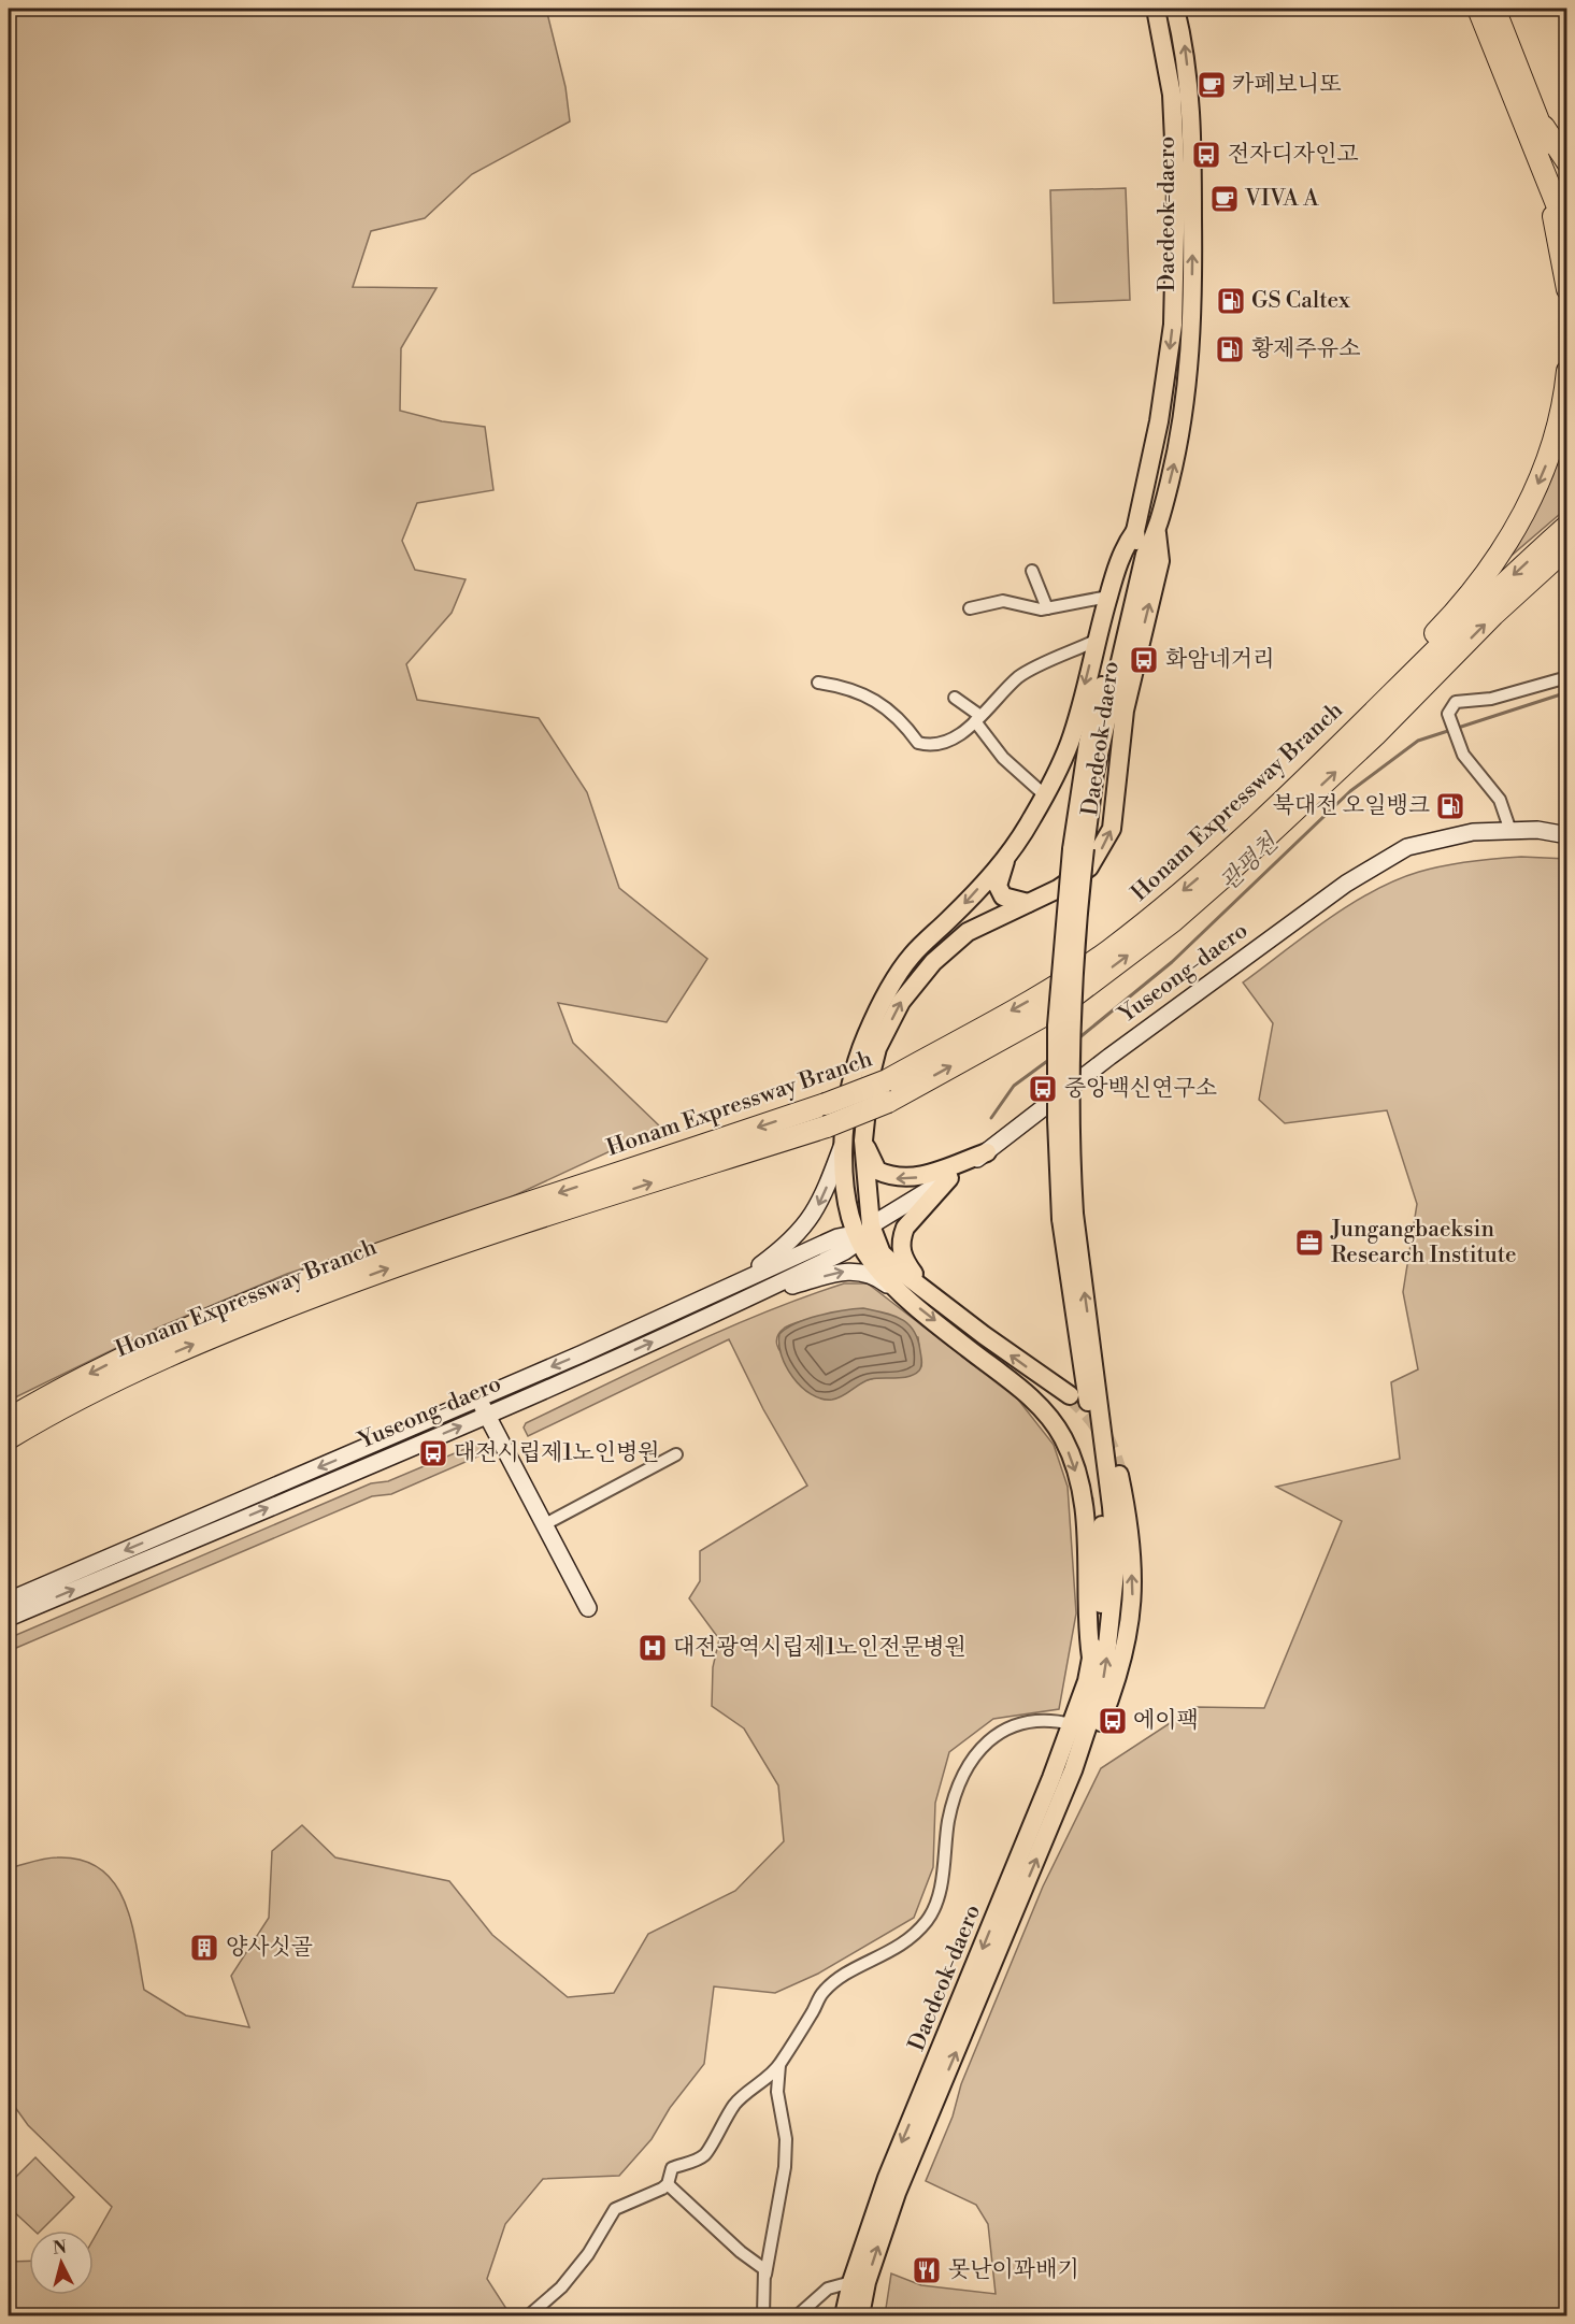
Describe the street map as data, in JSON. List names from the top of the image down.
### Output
{
  "streets": {
    "highway": ["Honam Expressway Branch"],
    "main road": ["Daedeok-daero", "Yuseong-daero"]
  },
  "crossings": [
    ["Daedeok-daero", "Honam Expressway Branch"],
    ["Daedeok-daero", "Yuseong-daero"]
  ],
  "water": ["관평천"],
  "places": {
    "cafe": ["카페보니또", "VIVA A"],
    "bus stop": [
      "전자디자인고",
      "화암네거리",
      "중앙백신연구소",
      "대전시립제1노인병원",
      "에이팩"
    ],
    "fuel station": ["GS Caltex", "황제주유소", "북대전 오일뱅크"],
    "office": ["Jungangbaeksin Research Institute"],
    "hospital": ["대전광역시립제1노인전문병원"],
    "building": ["양사싯골"],
    "restaurant": ["못난이꽈배기"]
  },
  "north": "top"
}
